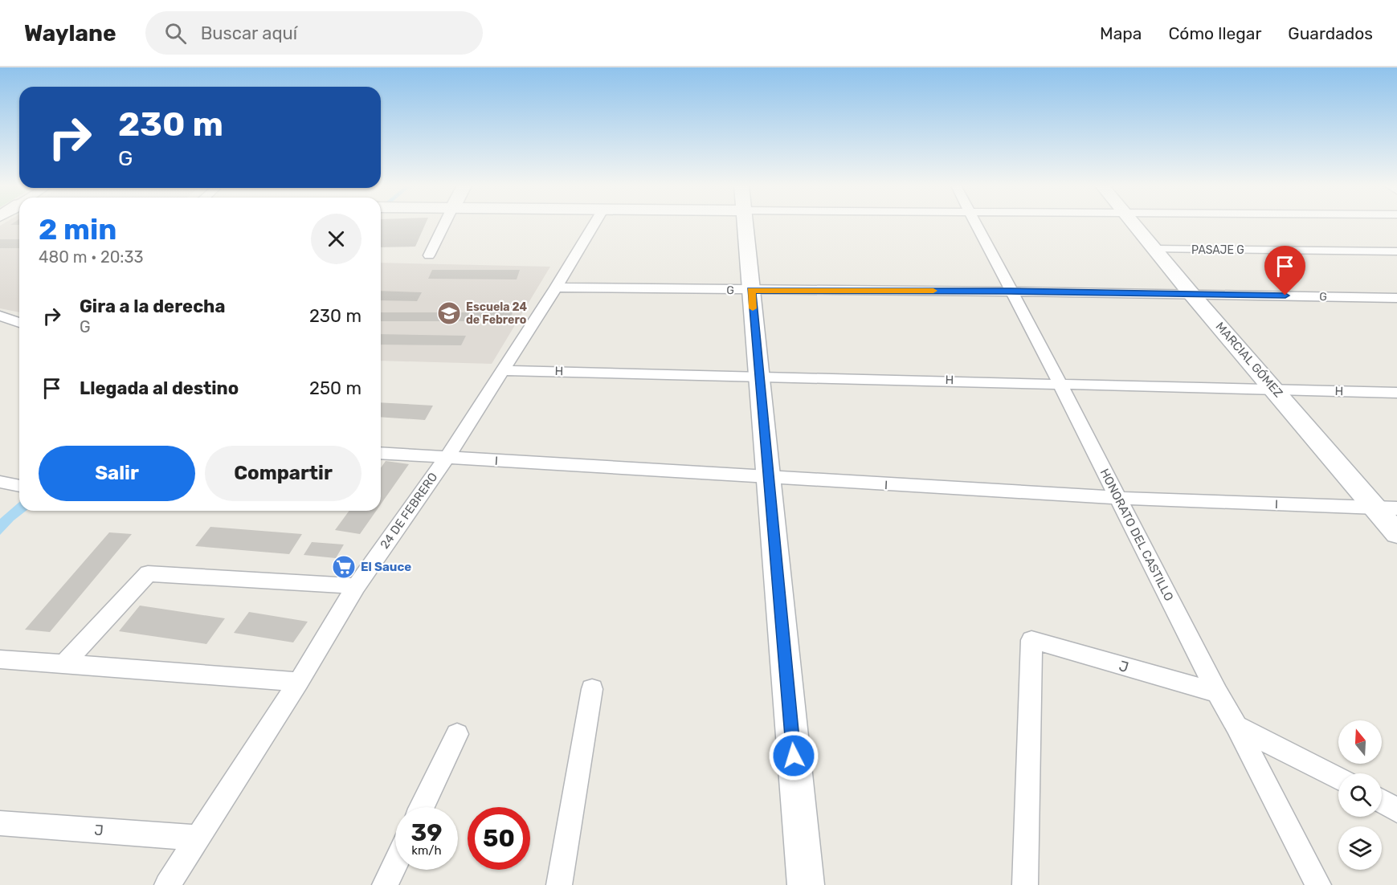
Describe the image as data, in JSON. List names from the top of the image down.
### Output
{
  "streets": {
    "street": [
      "PASAJE G",
      "G",
      "MARCIAL GÓMEZ",
      "H",
      "I",
      "24 DE FEBRERO",
      "HONORATO DEL CASTILLO",
      "J"
    ]
  },
  "crossings": [
    ["PASAJE G", "MARCIAL GÓMEZ"],
    ["G", "MARCIAL GÓMEZ"],
    ["G", "24 DE FEBRERO"],
    ["G", "HONORATO DEL CASTILLO"],
    ["MARCIAL GÓMEZ", "H"],
    ["MARCIAL GÓMEZ", "I"],
    ["H", "24 DE FEBRERO"],
    ["H", "HONORATO DEL CASTILLO"],
    ["I", "24 DE FEBRERO"],
    ["I", "HONORATO DEL CASTILLO"],
    ["24 DE FEBRERO", "J"],
    ["HONORATO DEL CASTILLO", "J"]
  ],
  "places": {
    "school or university": ["Escuela 24 de Febrero"],
    "supermarket": ["El Sauce"]
  },
  "north": "top",
  "page": {
    "header": "Waylane",
    "search": "Buscar aquí",
    "nav": ["Mapa", "Cómo llegar", "Guardados"],
    "turn": ["230 m", "G"],
    "heading": ["2 min", "480 m · 20:33"],
    "list": [
      {
        "name": "Gira a la derecha",
        "note": "G",
        "value": "230 m"
      },
      {
        "name": "Llegada al destino",
        "value": "250 m"
      }
    ],
    "buttons": ["Salir", "Compartir"],
    "speed": "39 km/h",
    "limit": "50"
  }
}
